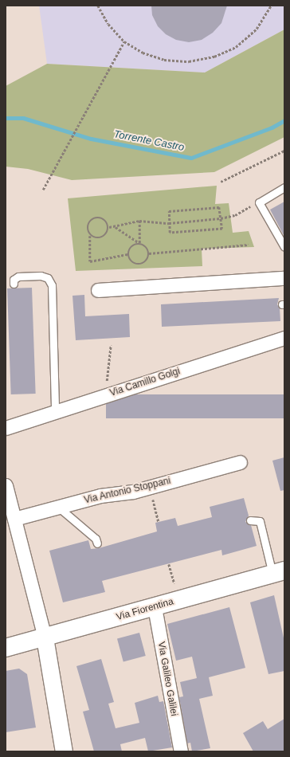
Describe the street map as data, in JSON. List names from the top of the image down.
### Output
{
  "streets": {
    "main road": ["Via Fiorentina"],
    "street": ["Via Camillo Golgi", "Via Antonio Stoppani", "Via Galileo Galilei"]
  },
  "crossings": [
    ["Via Fiorentina", "Via Galileo Galilei"]
  ],
  "water": ["Torrente Castro"]
}
